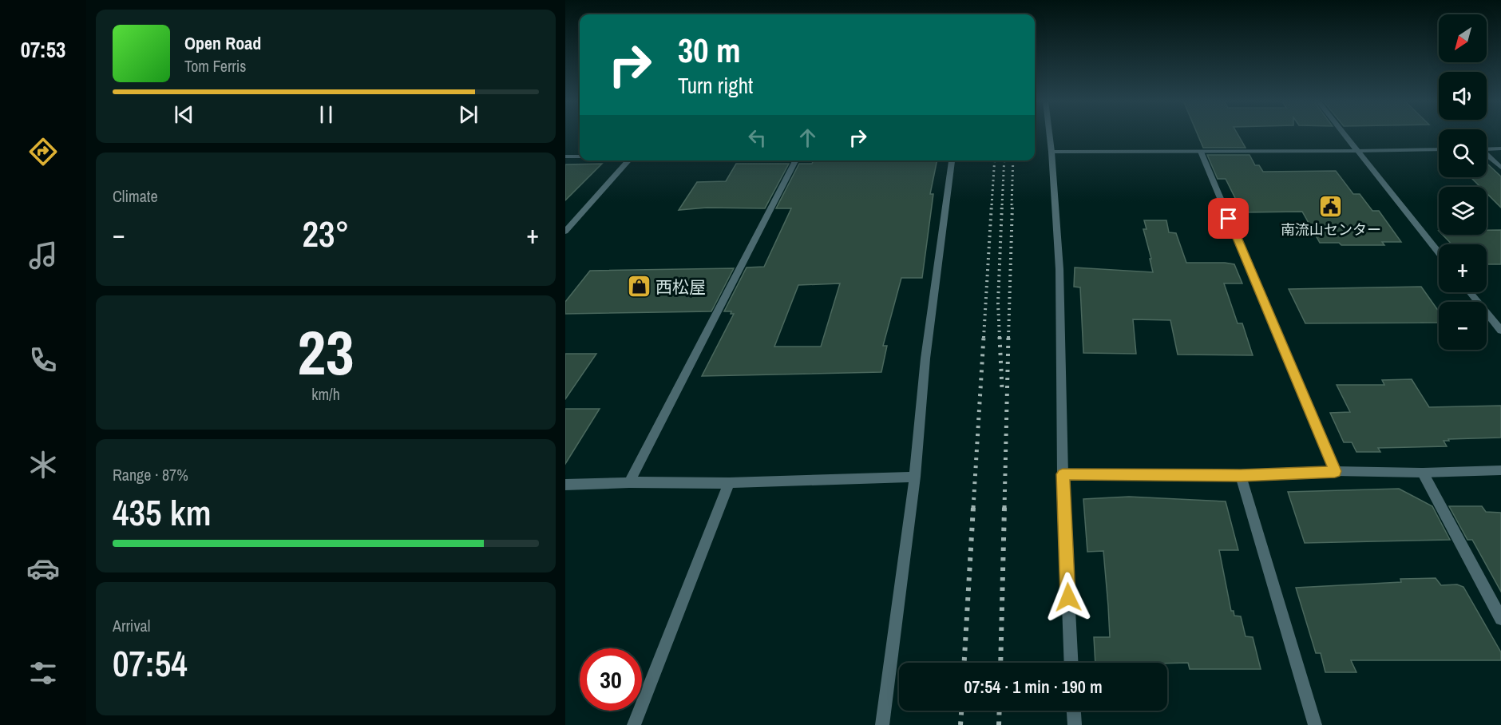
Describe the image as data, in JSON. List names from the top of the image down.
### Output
{
  "places": {
    "public building": ["南流山センター"],
    "shop": ["西松屋"]
  },
  "north": "bottom left",
  "page": {
    "tabs": "07:53",
    "map_buttons": ["+", "−"],
    "turn": ["30 m", "Turn right"],
    "song": ["Open Road", "Tom Ferris"],
    "tile": [
      "Climate",
      ["23", "km/h"],
      ["Range · 87%", "435 km"],
      ["Arrival", "07:54"]
    ],
    "heat": ["−", "23°", "+"],
    "limit": "30",
    "trip": "07:54 · 1 min · 190 m"
  }
}
